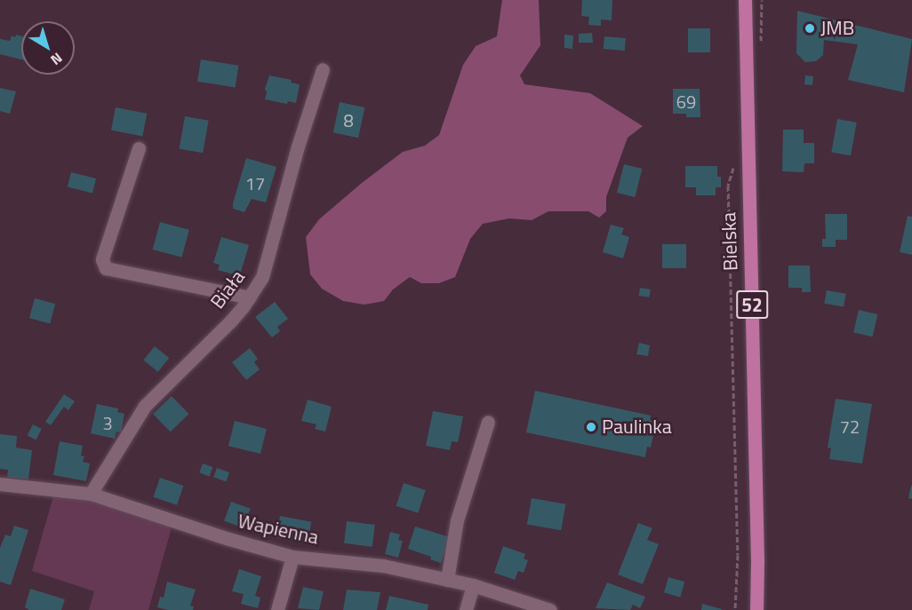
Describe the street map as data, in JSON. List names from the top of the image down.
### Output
{
  "streets": {
    "main road": ["Bielska", "52"],
    "street": ["Biała", "Wapienna"]
  },
  "crossings": [
    ["Biała", "Wapienna"]
  ],
  "places": ["JMB", "Paulinka"],
  "house_numbers": [
    "69",
    "8",
    "17",
    "3",
    "72"
  ],
  "north": "bottom right"
}
